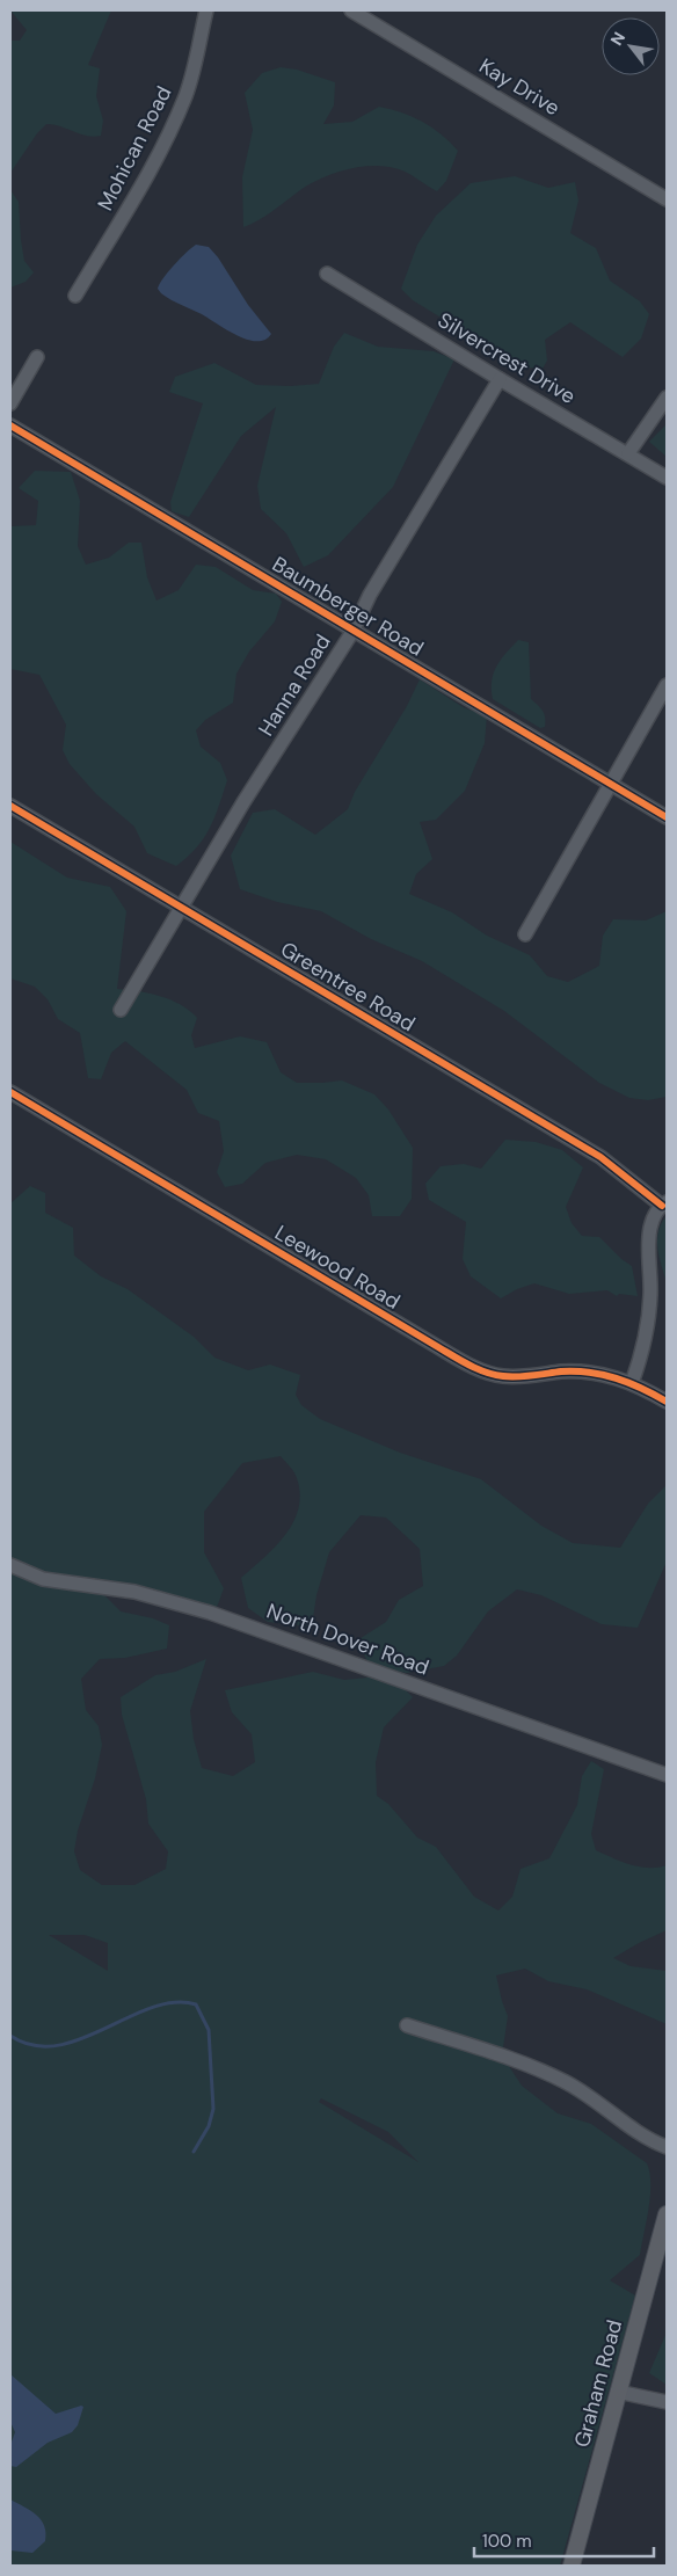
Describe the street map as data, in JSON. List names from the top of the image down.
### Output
{
  "streets": {
    "main road": ["Graham Road"],
    "street": [
      "Kay Drive",
      "Mohican Road",
      "Silvercrest Drive",
      "Baumberger Road",
      "Hanna Road",
      "Greentree Road",
      "Leewood Road",
      "North Dover Road"
    ]
  },
  "crossings": [
    ["Silvercrest Drive", "Hanna Road"],
    ["Baumberger Road", "Hanna Road"],
    ["Hanna Road", "Greentree Road"],
    ["Greentree Road", "Leewood Road"]
  ],
  "scale_bar": "100 m",
  "north": "top left"
}
